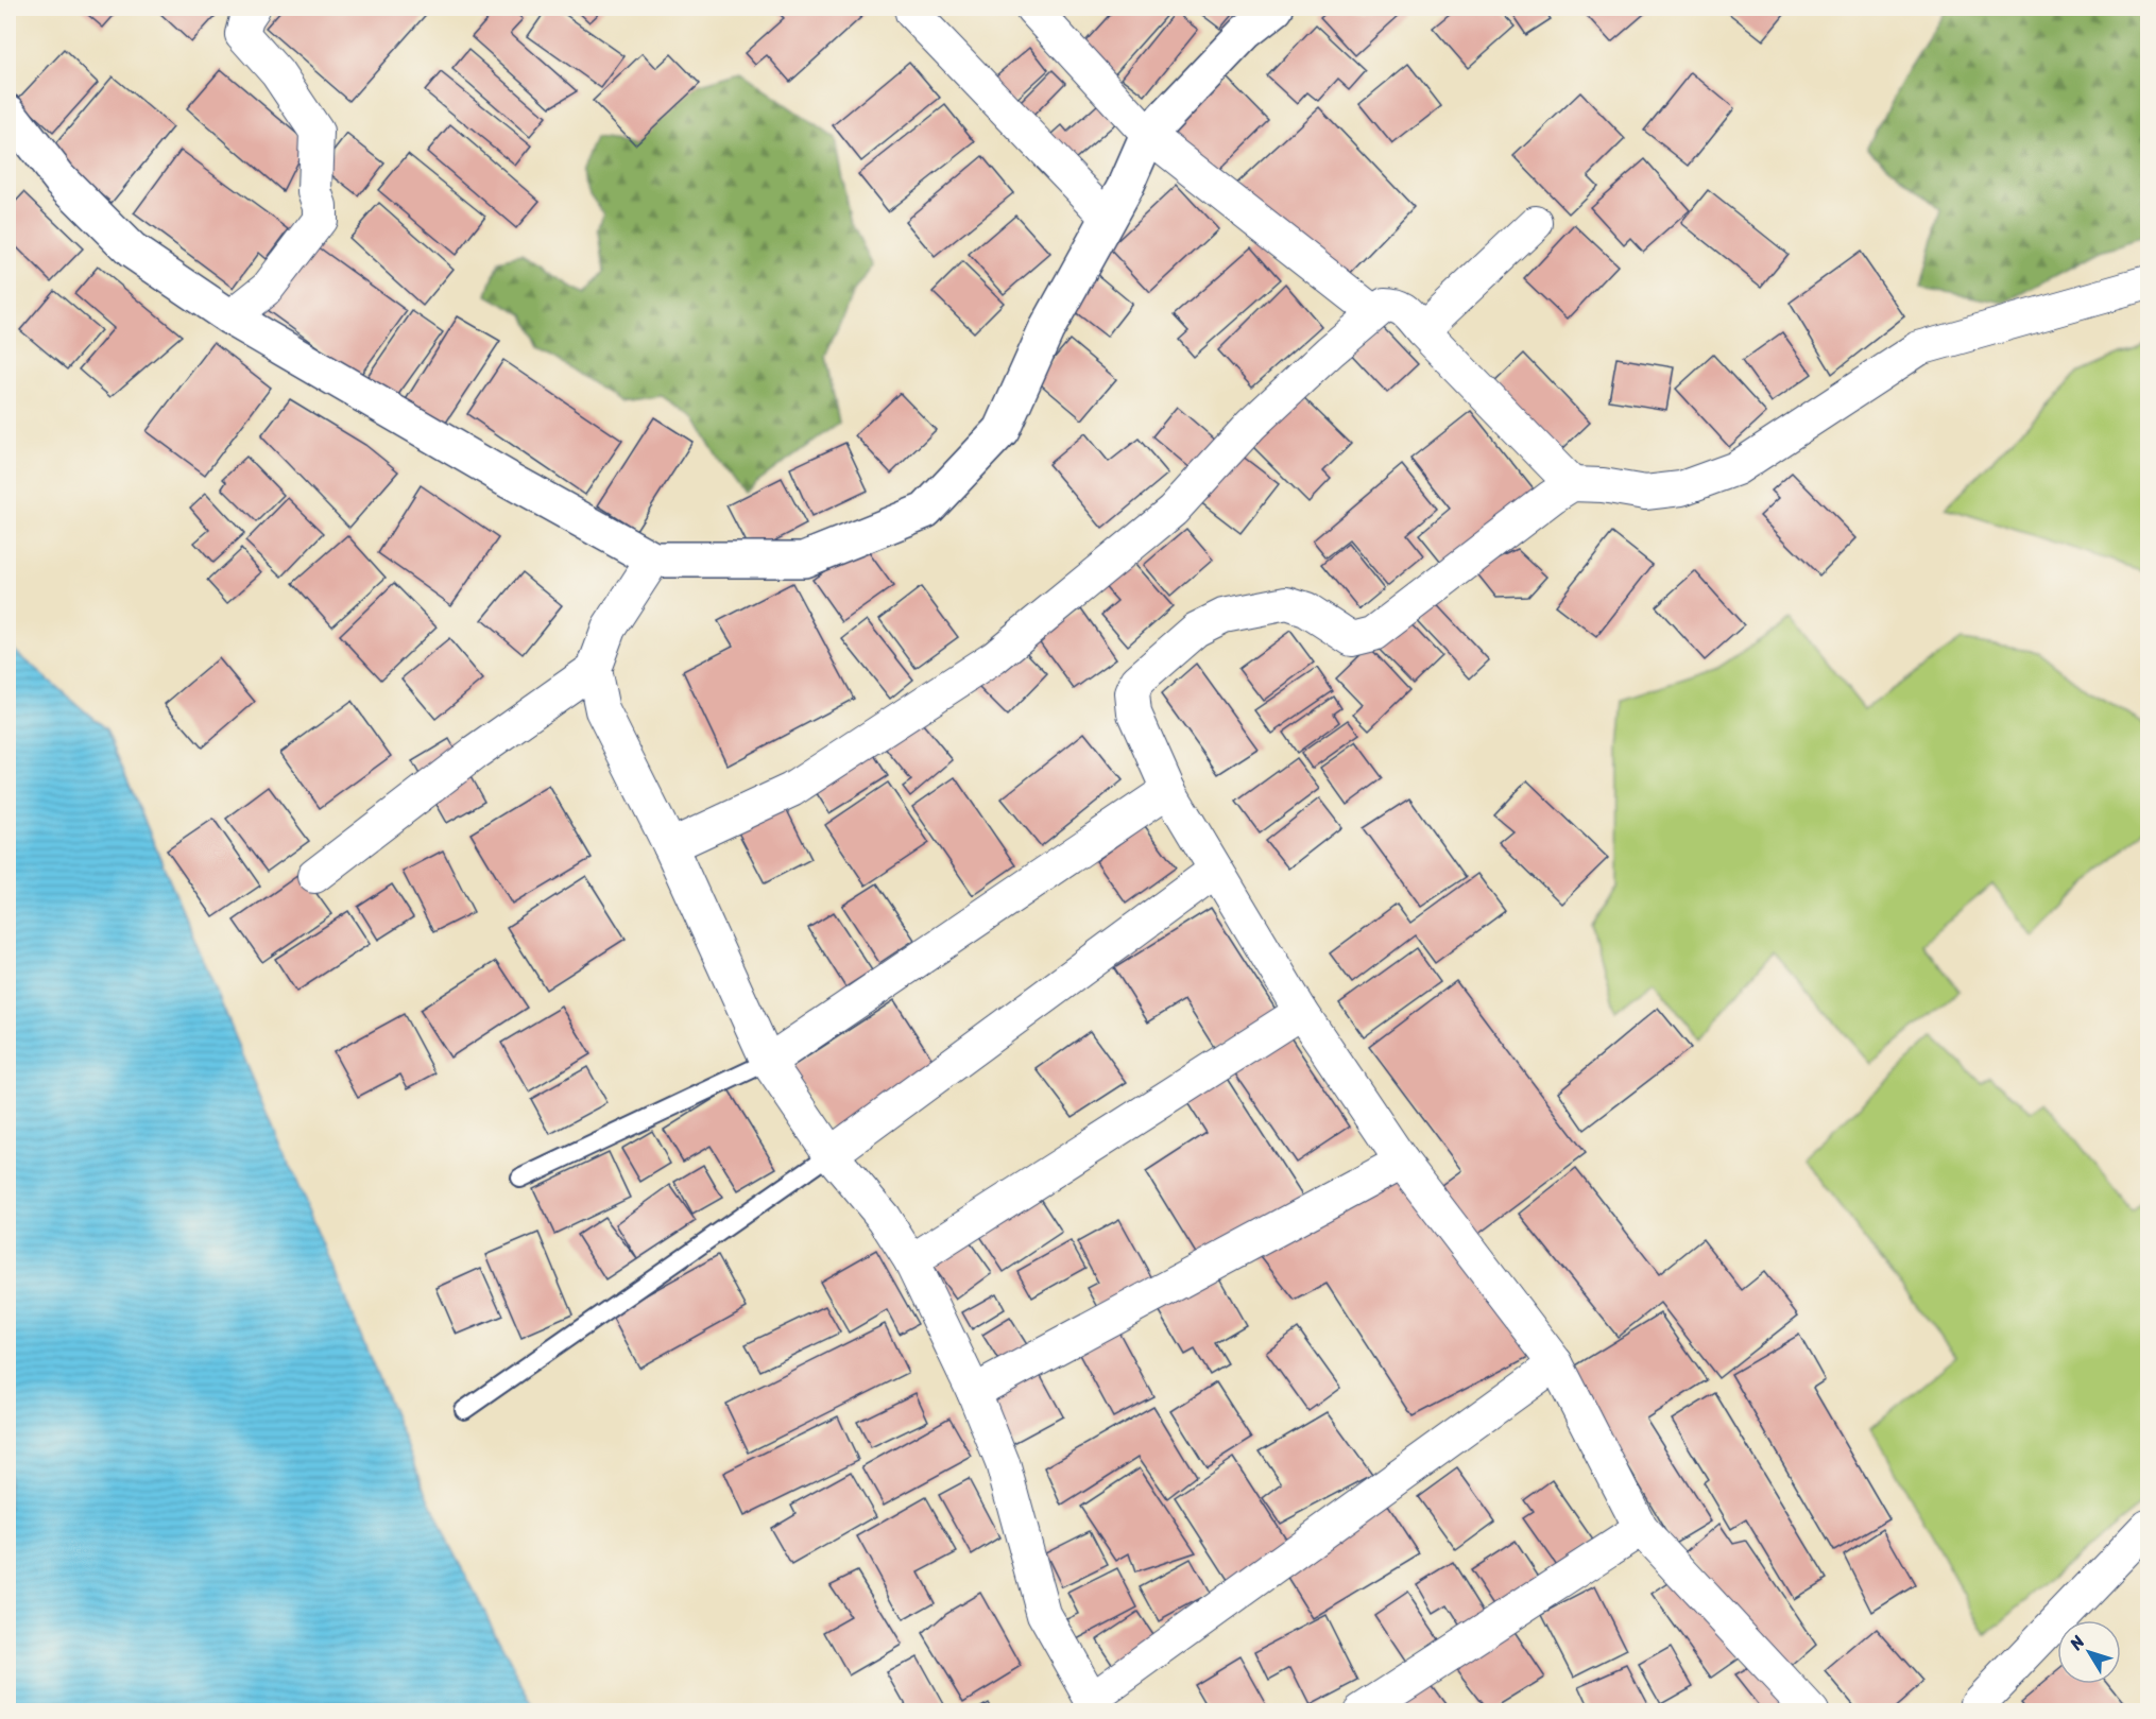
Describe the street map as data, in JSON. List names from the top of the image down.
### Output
{
  "north": "top left"
}
